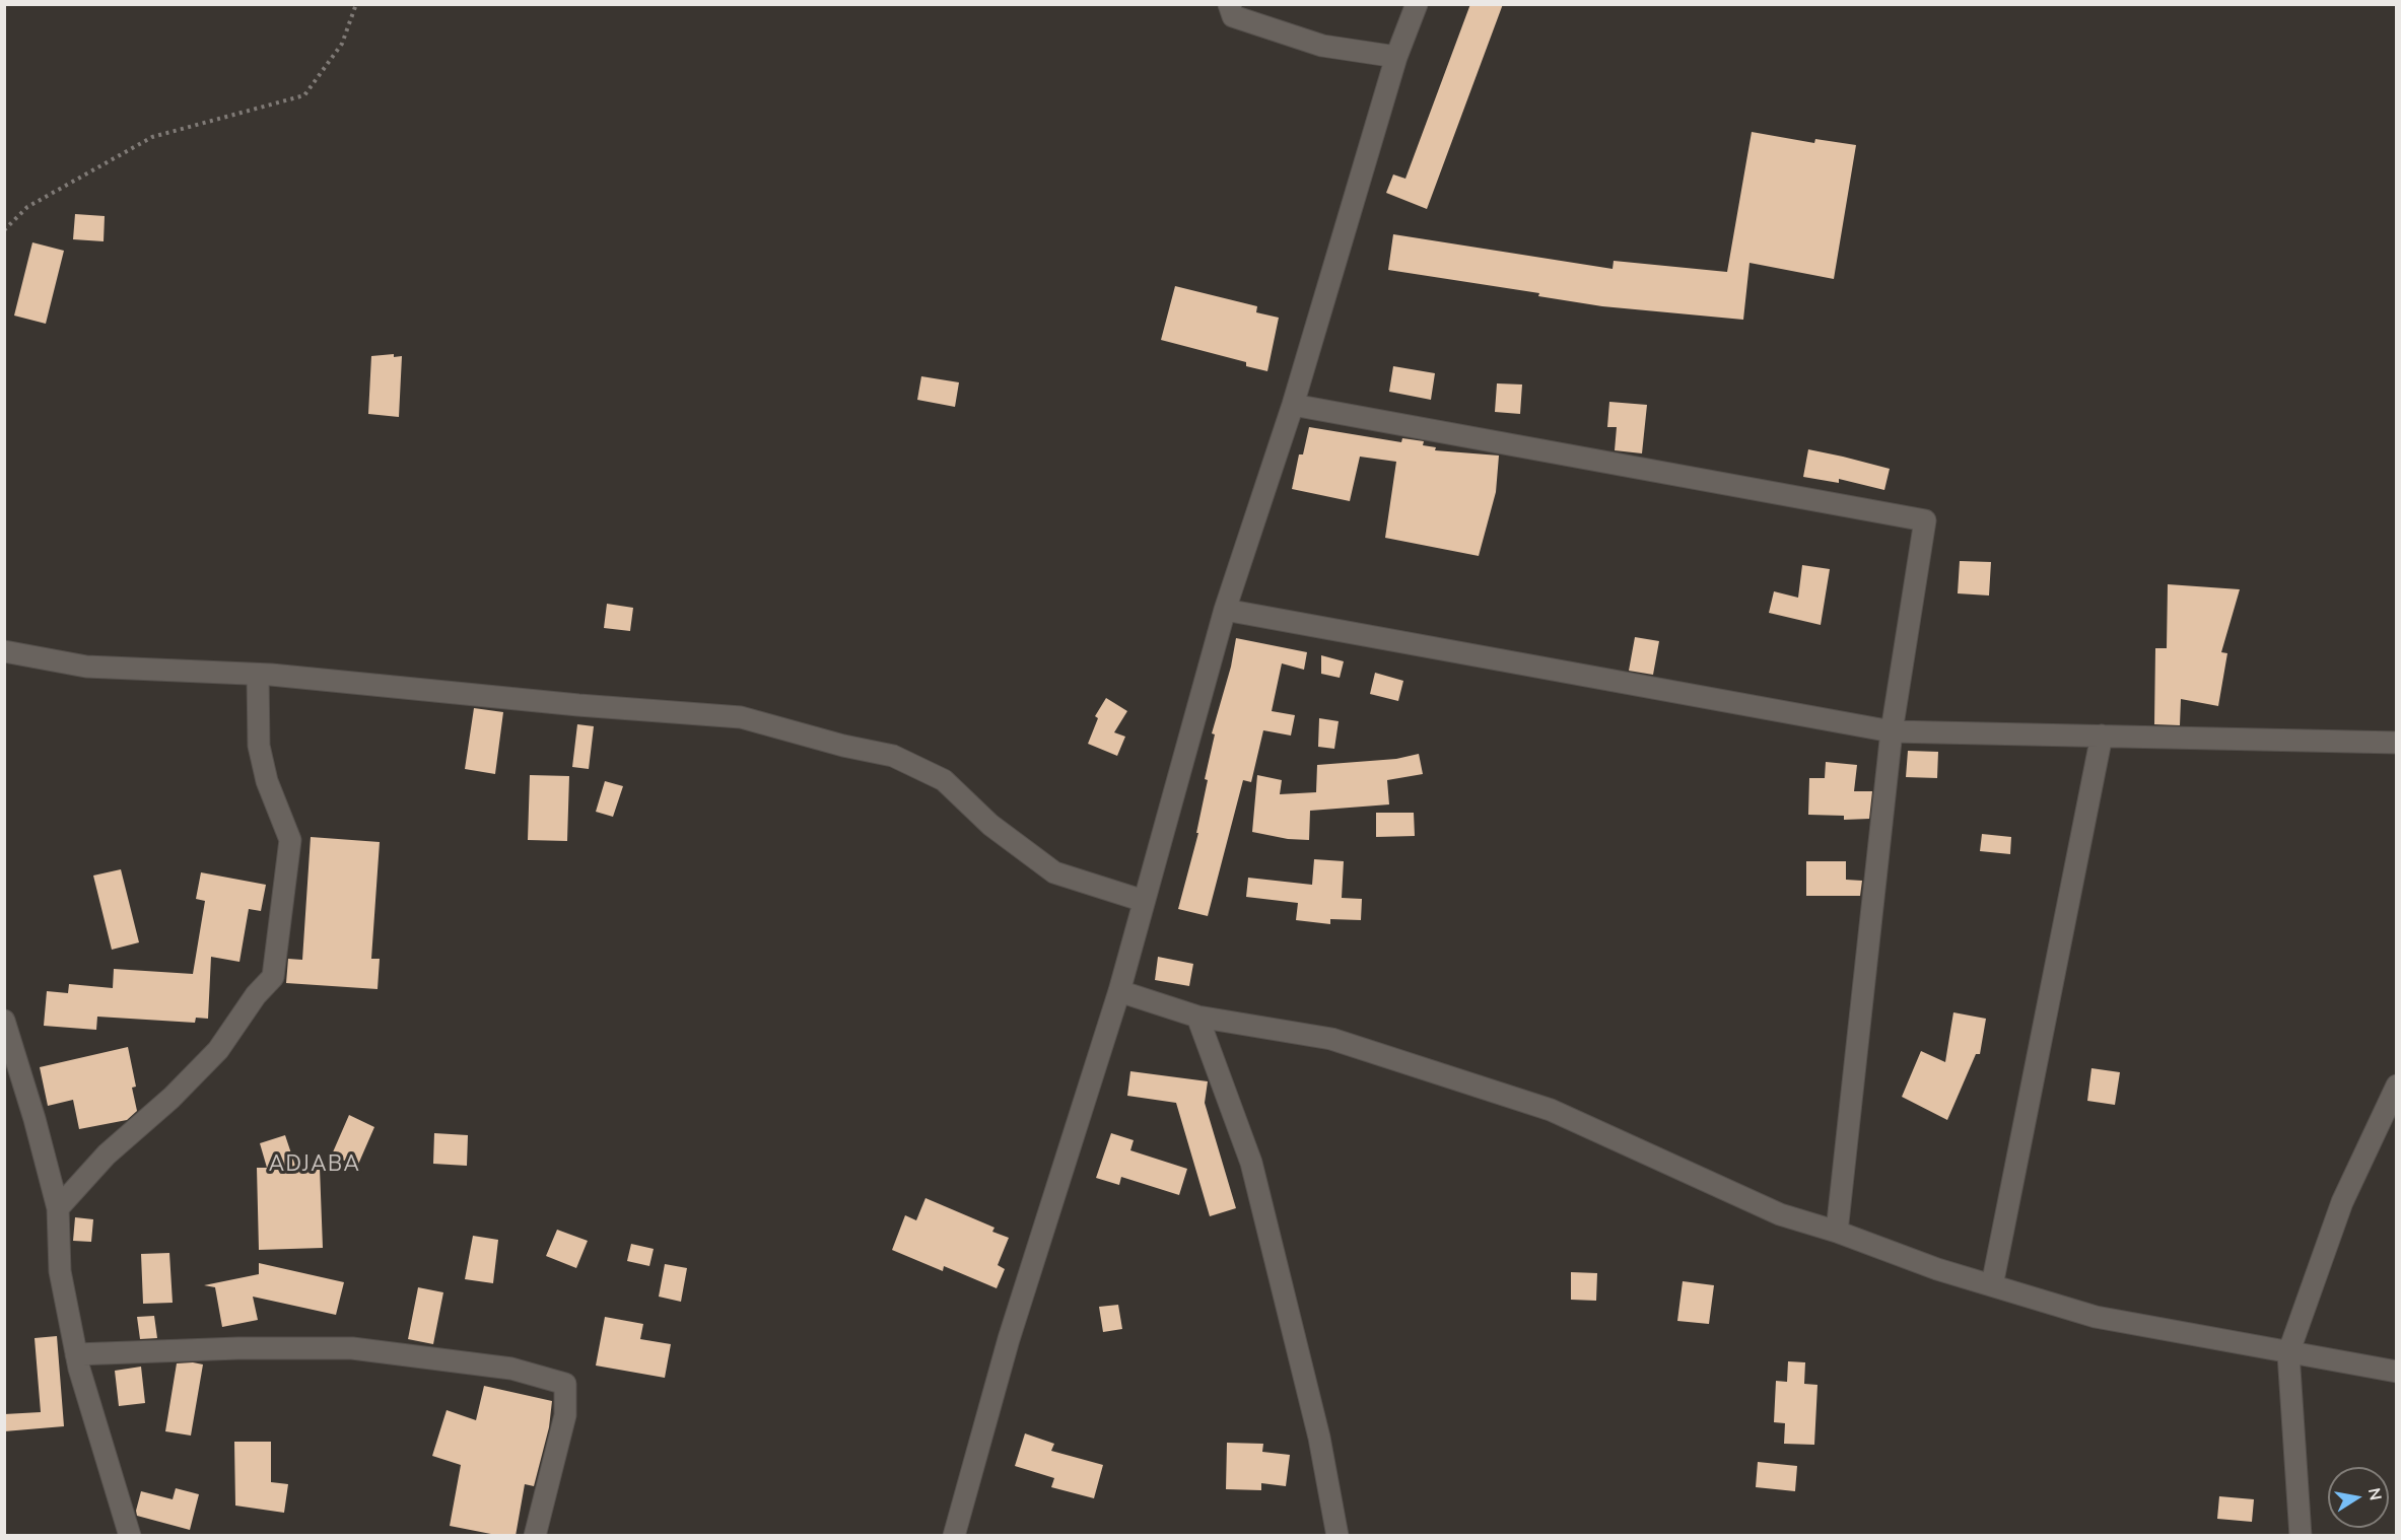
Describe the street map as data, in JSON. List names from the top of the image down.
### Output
{
  "districts": ["ADJABA"],
  "north": "right"
}
